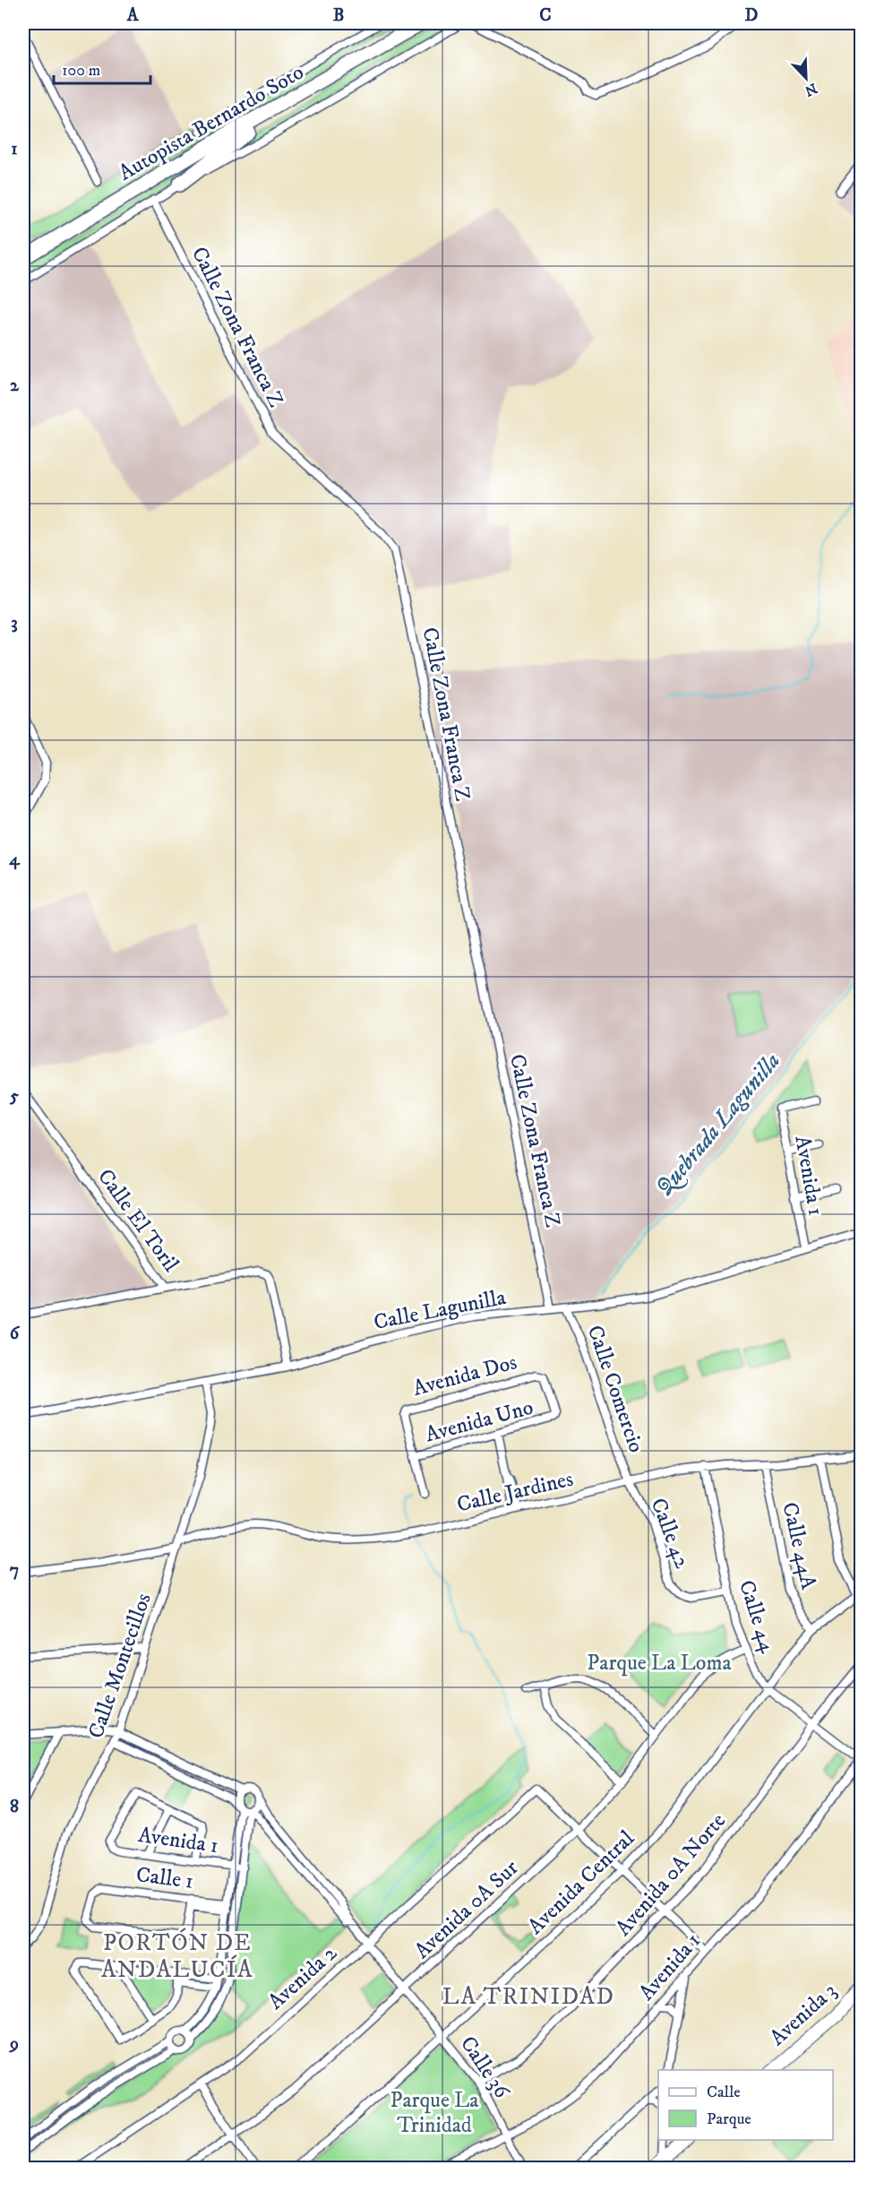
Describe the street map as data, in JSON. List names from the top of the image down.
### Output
{
  "streets": {
    "highway": ["Autopista Bernardo Soto"],
    "main road": ["Avenida 3"],
    "street": [
      "Calle Zona Franca Z",
      "Avenida 1",
      "Calle El Toril",
      "Calle Lagunilla",
      "Avenida Dos",
      "Calle Comercio",
      "Avenida Uno",
      "Calle Jardines",
      "Calle 42",
      "Calle 44A",
      "Calle 44",
      "Calle Montecillos",
      "Avenida 0A Norte",
      "Calle 1",
      "Avenida Central",
      "Avenida 0A Sur",
      "Avenida 2",
      "Calle 36"
    ]
  },
  "crossings": [
    ["Calle Zona Franca Z", "Calle Lagunilla"],
    ["Avenida 1", "Calle Lagunilla"],
    ["Avenida 1", "Calle 44"],
    ["Avenida 1", "Calle 1"],
    ["Avenida 1", "Calle 36"],
    ["Calle El Toril", "Calle Lagunilla"],
    ["Calle Lagunilla", "Calle Comercio"],
    ["Calle Lagunilla", "Calle Montecillos"],
    ["Avenida Dos", "Avenida Uno"],
    ["Calle Comercio", "Calle Jardines"],
    ["Calle Comercio", "Calle 42"],
    ["Calle Jardines", "Calle 42"],
    ["Calle Jardines", "Calle 44A"],
    ["Calle Jardines", "Calle 44"],
    ["Calle Jardines", "Calle Montecillos"],
    ["Calle 42", "Calle 44"],
    ["Calle 44A", "Avenida Central"],
    ["Calle 44", "Avenida 0A Norte"],
    ["Calle 44", "Avenida Central"],
    ["Calle 44", "Avenida 0A Sur"],
    ["Avenida 0A Norte", "Calle 36"],
    ["Avenida Central", "Calle 36"],
    ["Avenida 0A Sur", "Avenida 2"],
    ["Avenida 0A Sur", "Calle 36"],
    ["Avenida 2", "Calle 36"]
  ],
  "districts": ["PORTÓN DE ANDALUCÍA", "LA TRINIDAD"],
  "water": ["Quebrada Lagunilla"],
  "parks": ["Parque La Loma", "Parque La Trinidad"],
  "legend": ["Calle", "Parque"],
  "scale_bar": "100 m",
  "north": "bottom right",
  "grid": {
    "columns": [
      "A",
      "B",
      "C",
      "D"
    ],
    "rows": [
      "1",
      "2",
      "3",
      "4",
      "5",
      "6",
      "7",
      "8",
      "9"
    ]
  }
}
